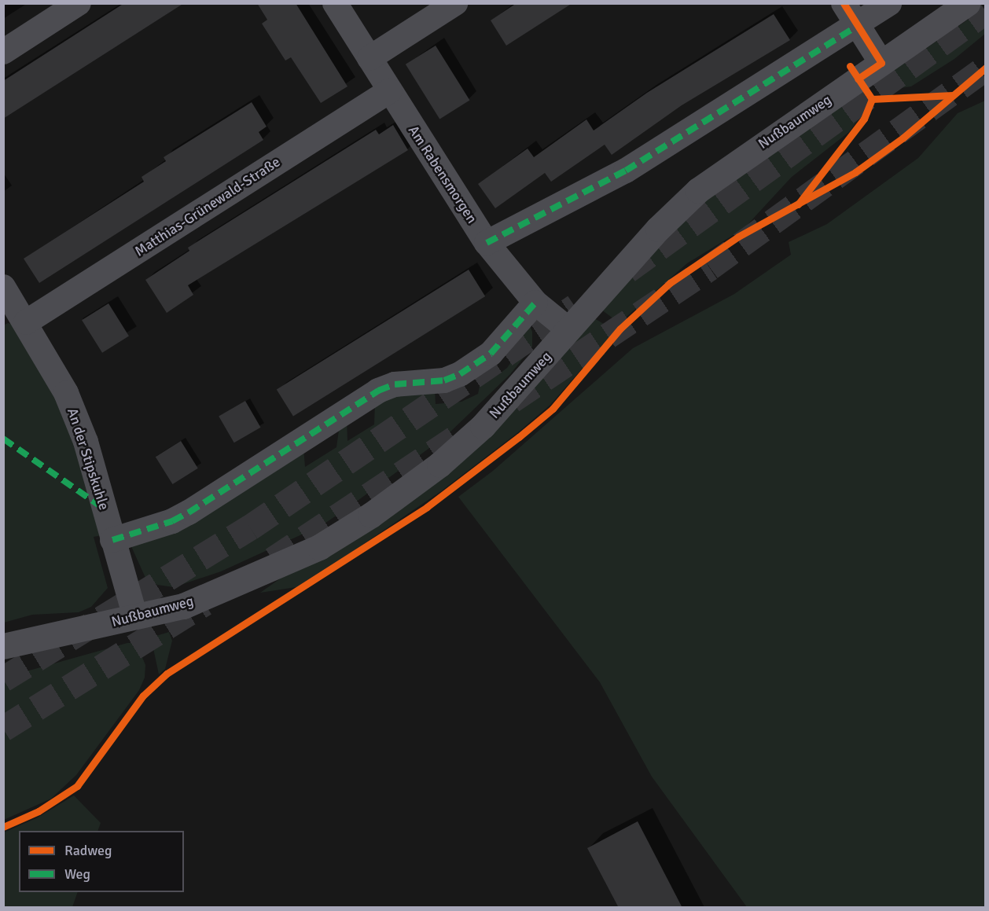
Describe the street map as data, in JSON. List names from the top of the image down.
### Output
{
  "streets": {
    "street": [
      "Nußbaumweg",
      "Am Rabensmorgen",
      "Matthias-Grünewald-Straße",
      "An der Stipskuhle"
    ]
  },
  "crossings": [
    ["Nußbaumweg", "Am Rabensmorgen"],
    ["Nußbaumweg", "An der Stipskuhle"],
    ["Am Rabensmorgen", "Matthias-Grünewald-Straße"],
    ["Matthias-Grünewald-Straße", "An der Stipskuhle"]
  ],
  "legend": ["Radweg", "Weg"]
}
